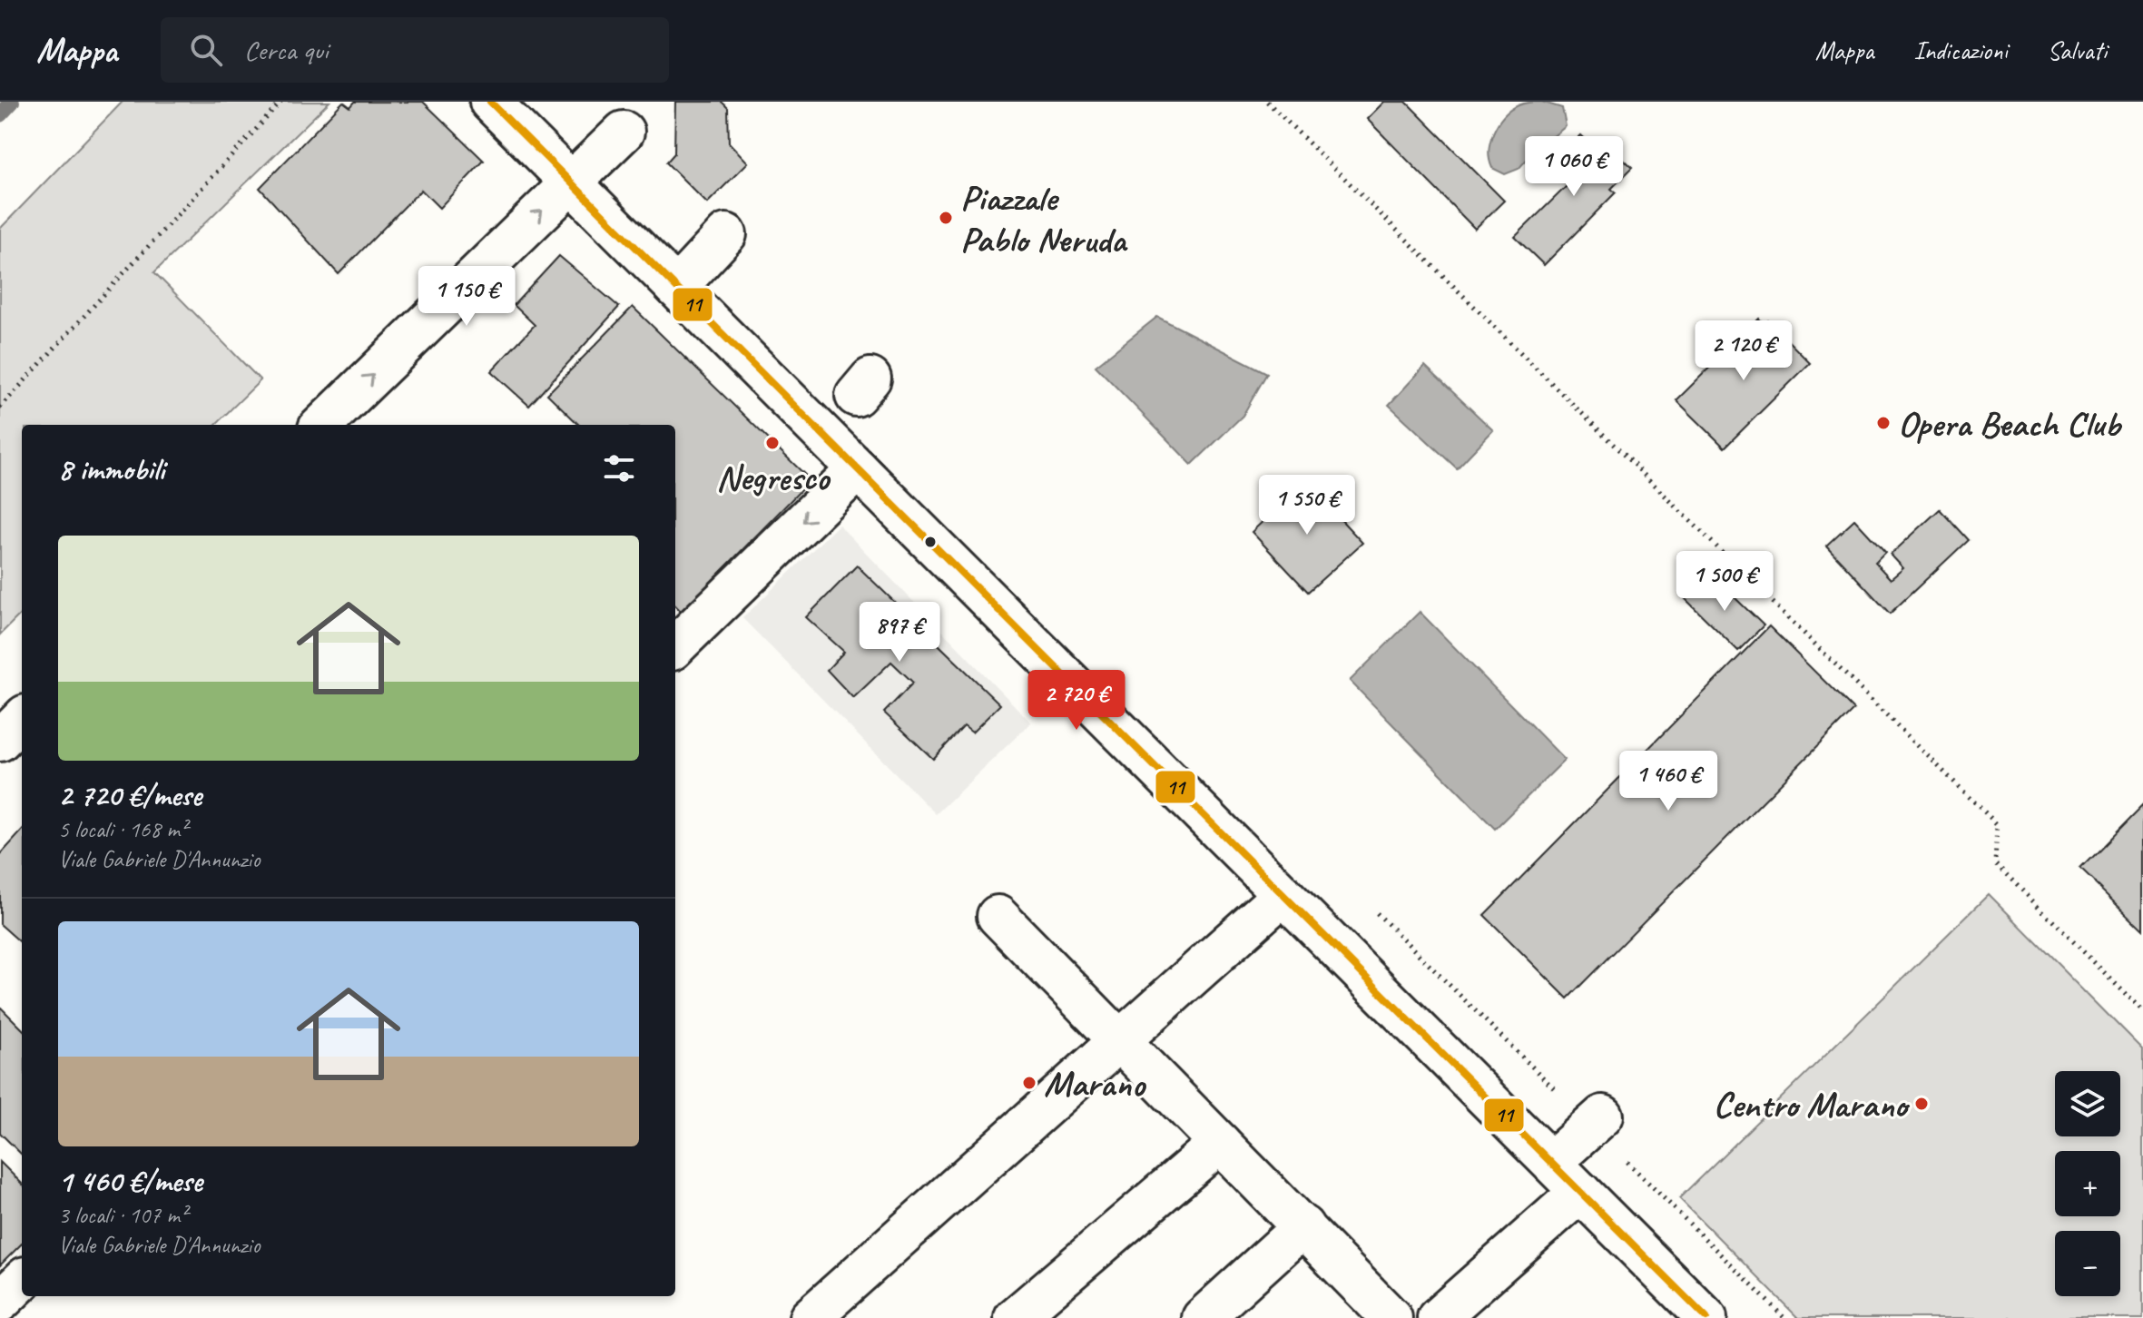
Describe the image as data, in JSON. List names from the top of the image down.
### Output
{
  "places": [
    "Piazzale Pablo Neruda",
    "Opera Beach Club",
    "Negresco",
    "Marano",
    "Centro Marano"
  ],
  "lines": ["transit line 11"],
  "page": {
    "header": "Mappa",
    "search": "Cerca qui",
    "nav": ["Mappa", "Indicazioni", "Salvati"],
    "price": [
      "1 060 €",
      "1 150 €",
      "2 120 €",
      "1 550 €",
      "1 500 €",
      "897 €",
      "2 720 €",
      "1 460 €"
    ],
    "heading": "8 immobili",
    "list": [
      {
        "name": "2 720 €/mese",
        "note": "5 locali · 168 m² · Viale Gabriele D'Annunzio"
      },
      {
        "name": "1 460 €/mese",
        "note": "3 locali · 107 m² · Viale Gabriele D'Annunzio"
      }
    ],
    "map_buttons": ["+", "−"]
  }
}
